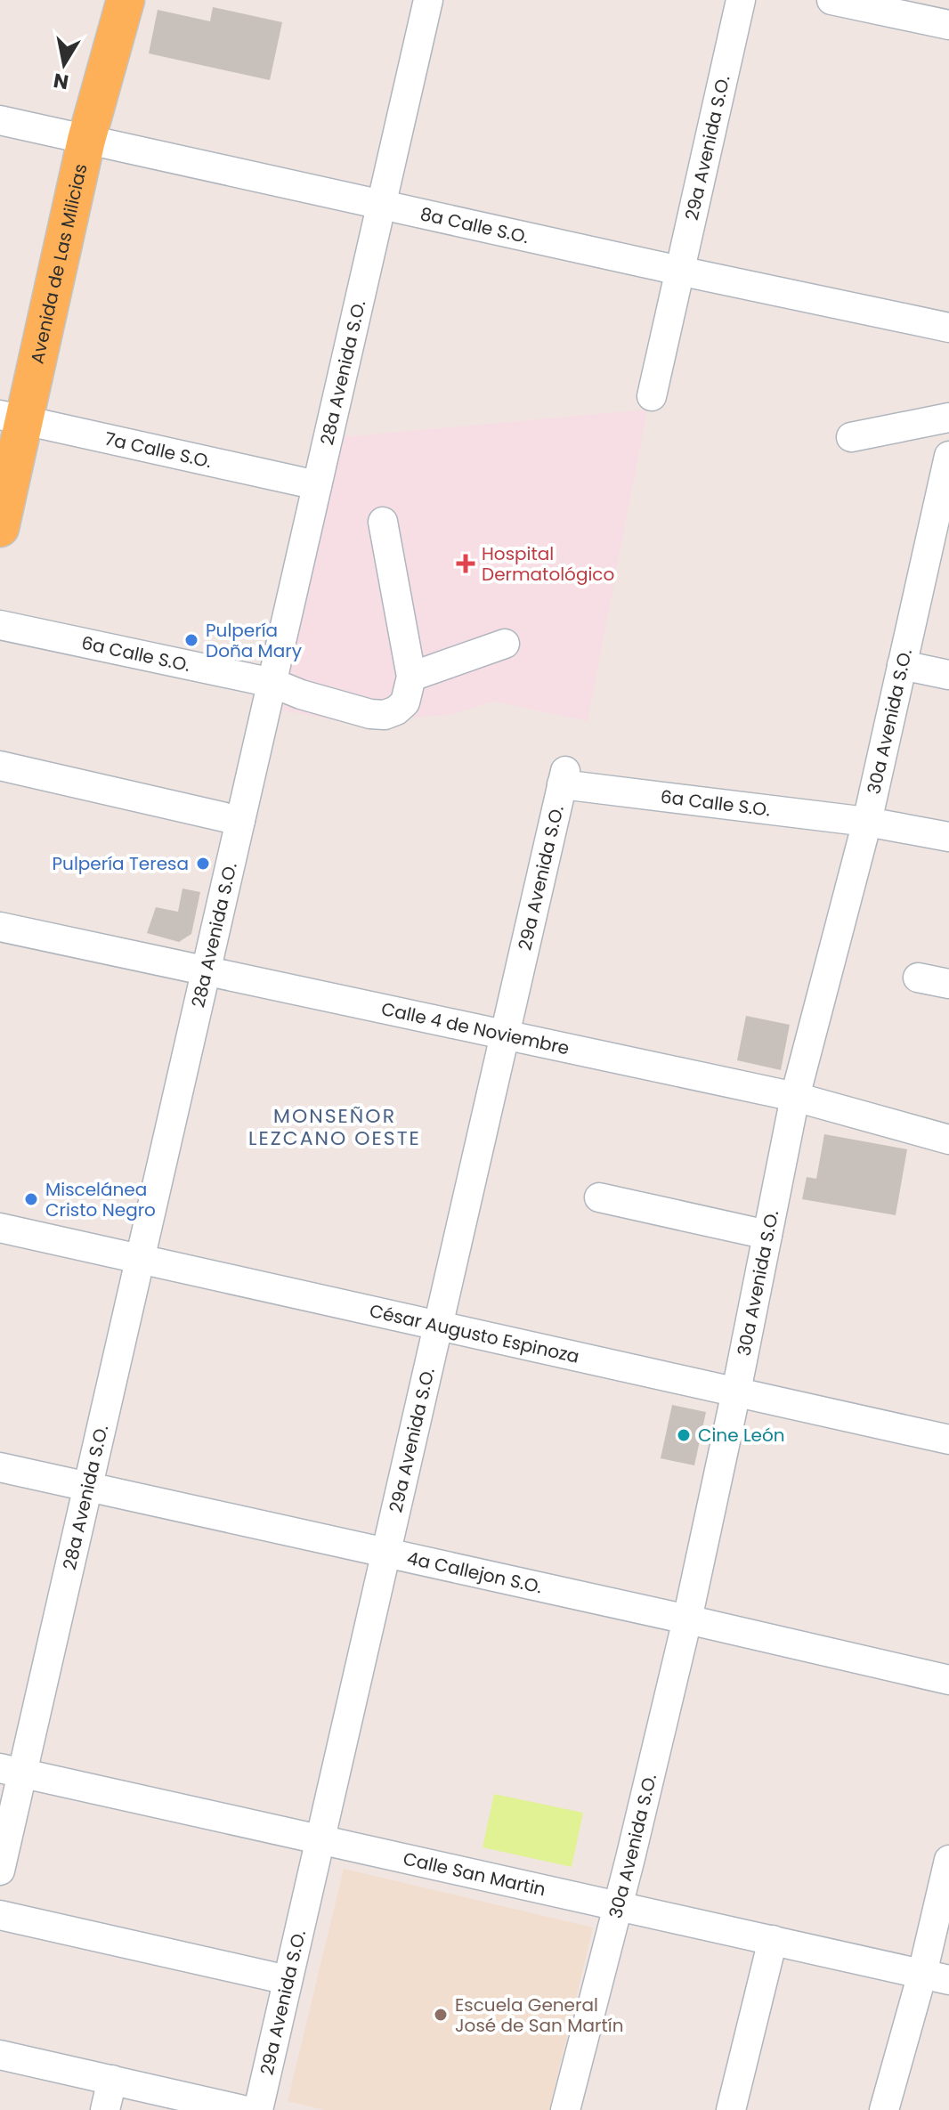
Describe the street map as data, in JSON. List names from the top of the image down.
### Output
{
  "streets": {
    "main road": ["Avenida de Las Milicias"],
    "street": [
      "29a Avenida S.O.",
      "8a Calle S.O.",
      "28a Avenida S.O.",
      "7a Calle S.O.",
      "6a Calle S.O.",
      "30a Avenida S.O.",
      "Calle 4 de Noviembre",
      "César Augusto Espinoza",
      "4a Callejon S.O.",
      "Calle San Martin"
    ]
  },
  "crossings": [
    ["29a Avenida S.O.", "8a Calle S.O."],
    ["29a Avenida S.O.", "6a Calle S.O."],
    ["29a Avenida S.O.", "Calle 4 de Noviembre"],
    ["29a Avenida S.O.", "César Augusto Espinoza"],
    ["29a Avenida S.O.", "4a Callejon S.O."],
    ["29a Avenida S.O.", "Calle San Martin"],
    ["8a Calle S.O.", "Avenida de Las Milicias"],
    ["8a Calle S.O.", "28a Avenida S.O."],
    ["Avenida de Las Milicias", "7a Calle S.O."],
    ["28a Avenida S.O.", "7a Calle S.O."],
    ["28a Avenida S.O.", "6a Calle S.O."],
    ["28a Avenida S.O.", "Calle 4 de Noviembre"],
    ["28a Avenida S.O.", "César Augusto Espinoza"],
    ["28a Avenida S.O.", "4a Callejon S.O."],
    ["28a Avenida S.O.", "Calle San Martin"],
    ["6a Calle S.O.", "30a Avenida S.O."],
    ["30a Avenida S.O.", "Calle 4 de Noviembre"],
    ["30a Avenida S.O.", "César Augusto Espinoza"],
    ["30a Avenida S.O.", "4a Callejon S.O."],
    ["30a Avenida S.O.", "Calle San Martin"]
  ],
  "districts": ["MONSEÑOR LEZCANO OESTE"],
  "places": {
    "health": ["Hospital Dermatológico"],
    "other": [
      "Pulpería Doña Mary",
      "Pulpería Teresa",
      "Miscelánea Cristo Negro",
      "Cine León",
      "Escuela General José de San Martín"
    ]
  },
  "north": "bottom"
}
